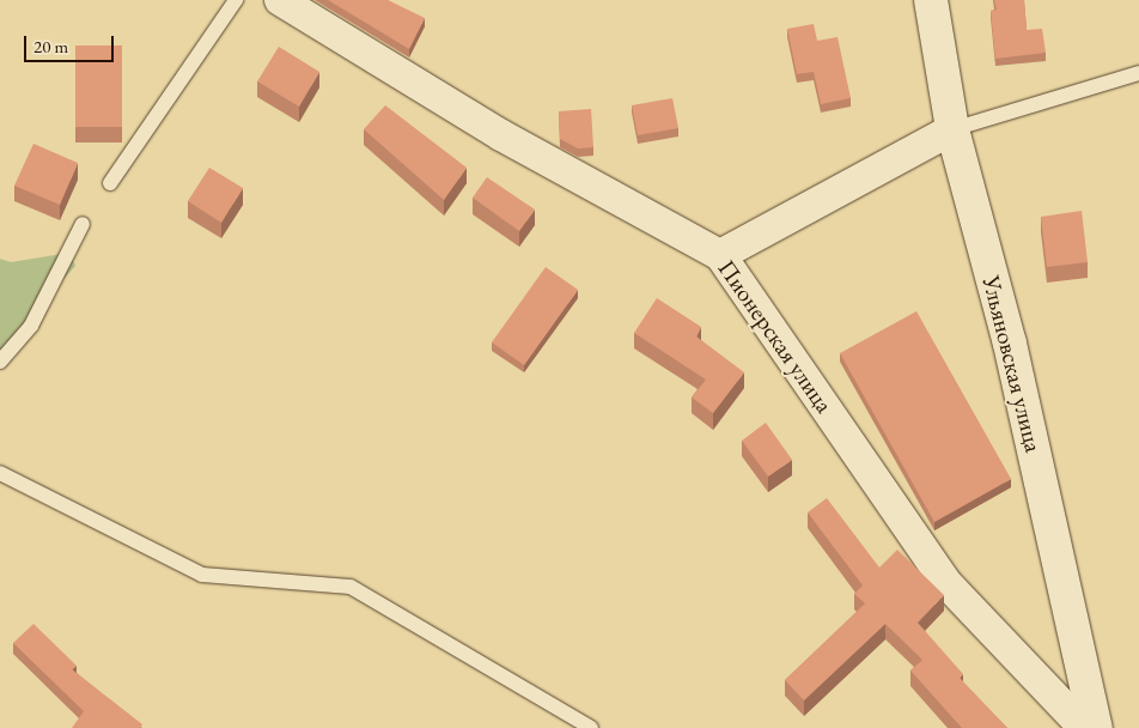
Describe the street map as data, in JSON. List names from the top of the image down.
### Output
{
  "streets": {
    "street": ["Пионерская улица", "Ульяновская улица"]
  },
  "scale_bar": "20 m"
}
